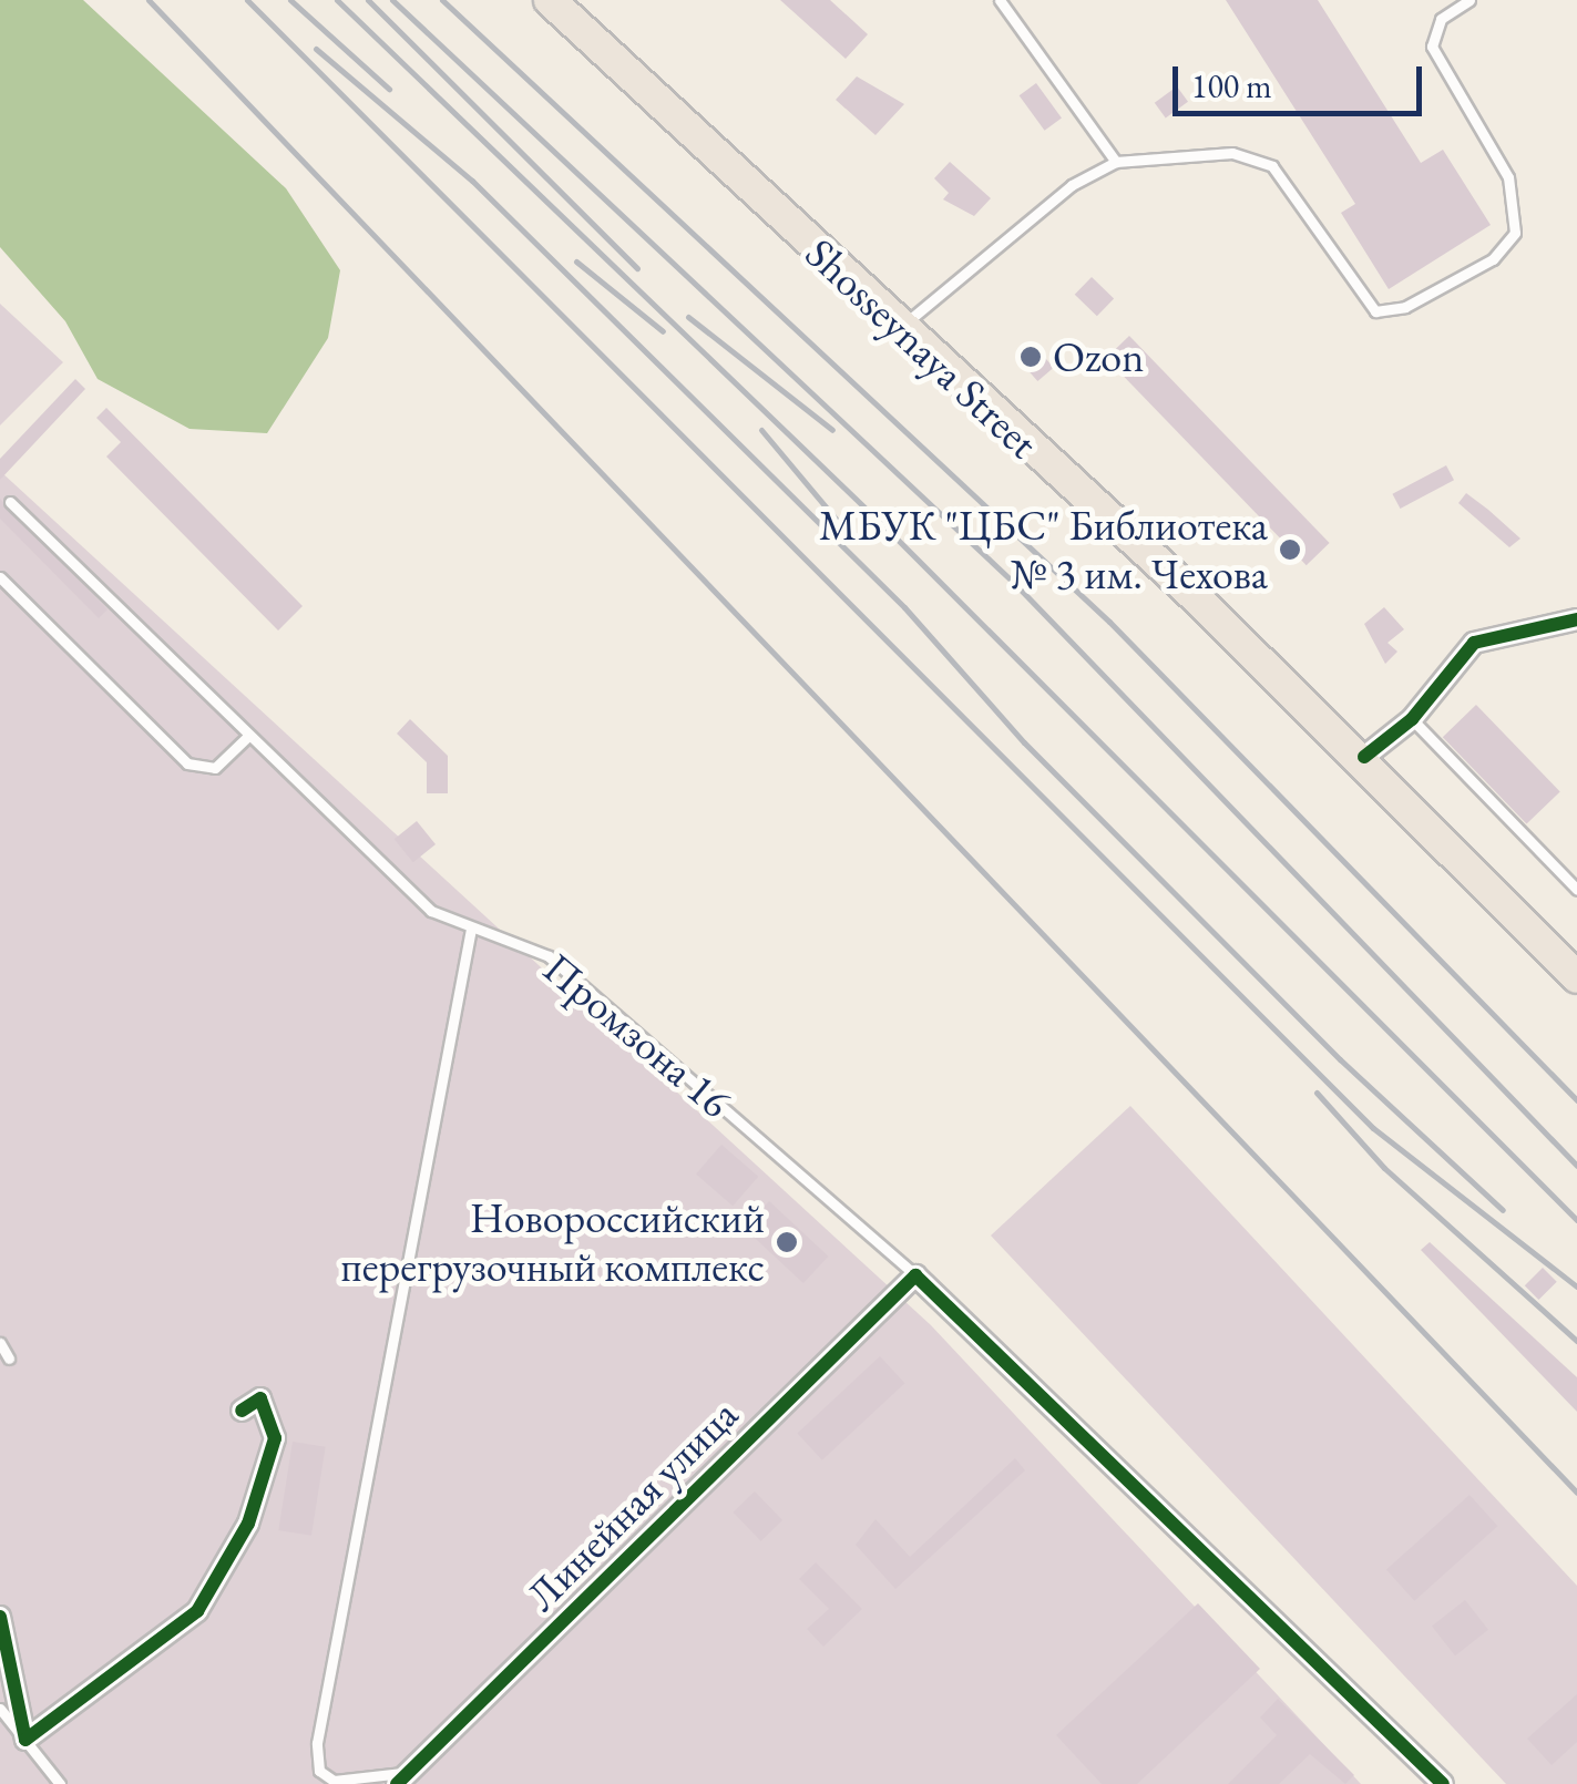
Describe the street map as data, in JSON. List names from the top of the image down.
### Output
{
  "streets": {
    "main road": ["Shosseynaya Street"],
    "street": ["Линейная улица"],
    "lane": ["Промзона 16"]
  },
  "crossings": [
    ["Промзона 16", "Линейная улица"]
  ],
  "places": ["Ozon", "МБУК \"ЦБС\" Библиотека № 3 им. Чехова", "Новороссийский перегрузочный комплекс"],
  "scale_bar": "100 m"
}
